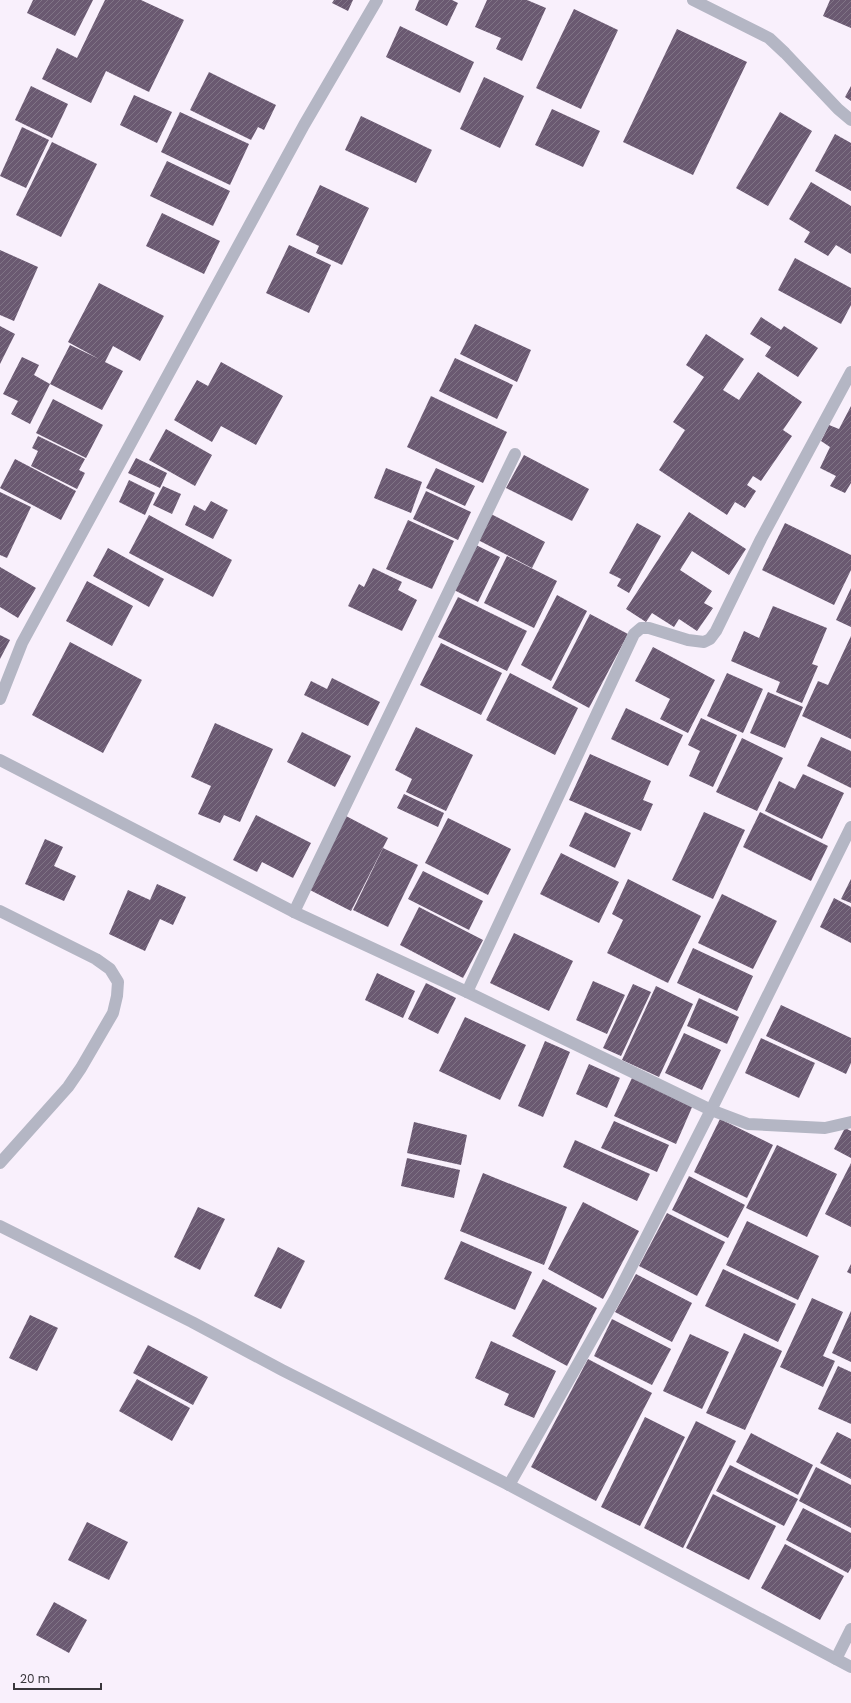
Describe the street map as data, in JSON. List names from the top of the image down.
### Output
{
  "scale_bar": "20 m"
}
